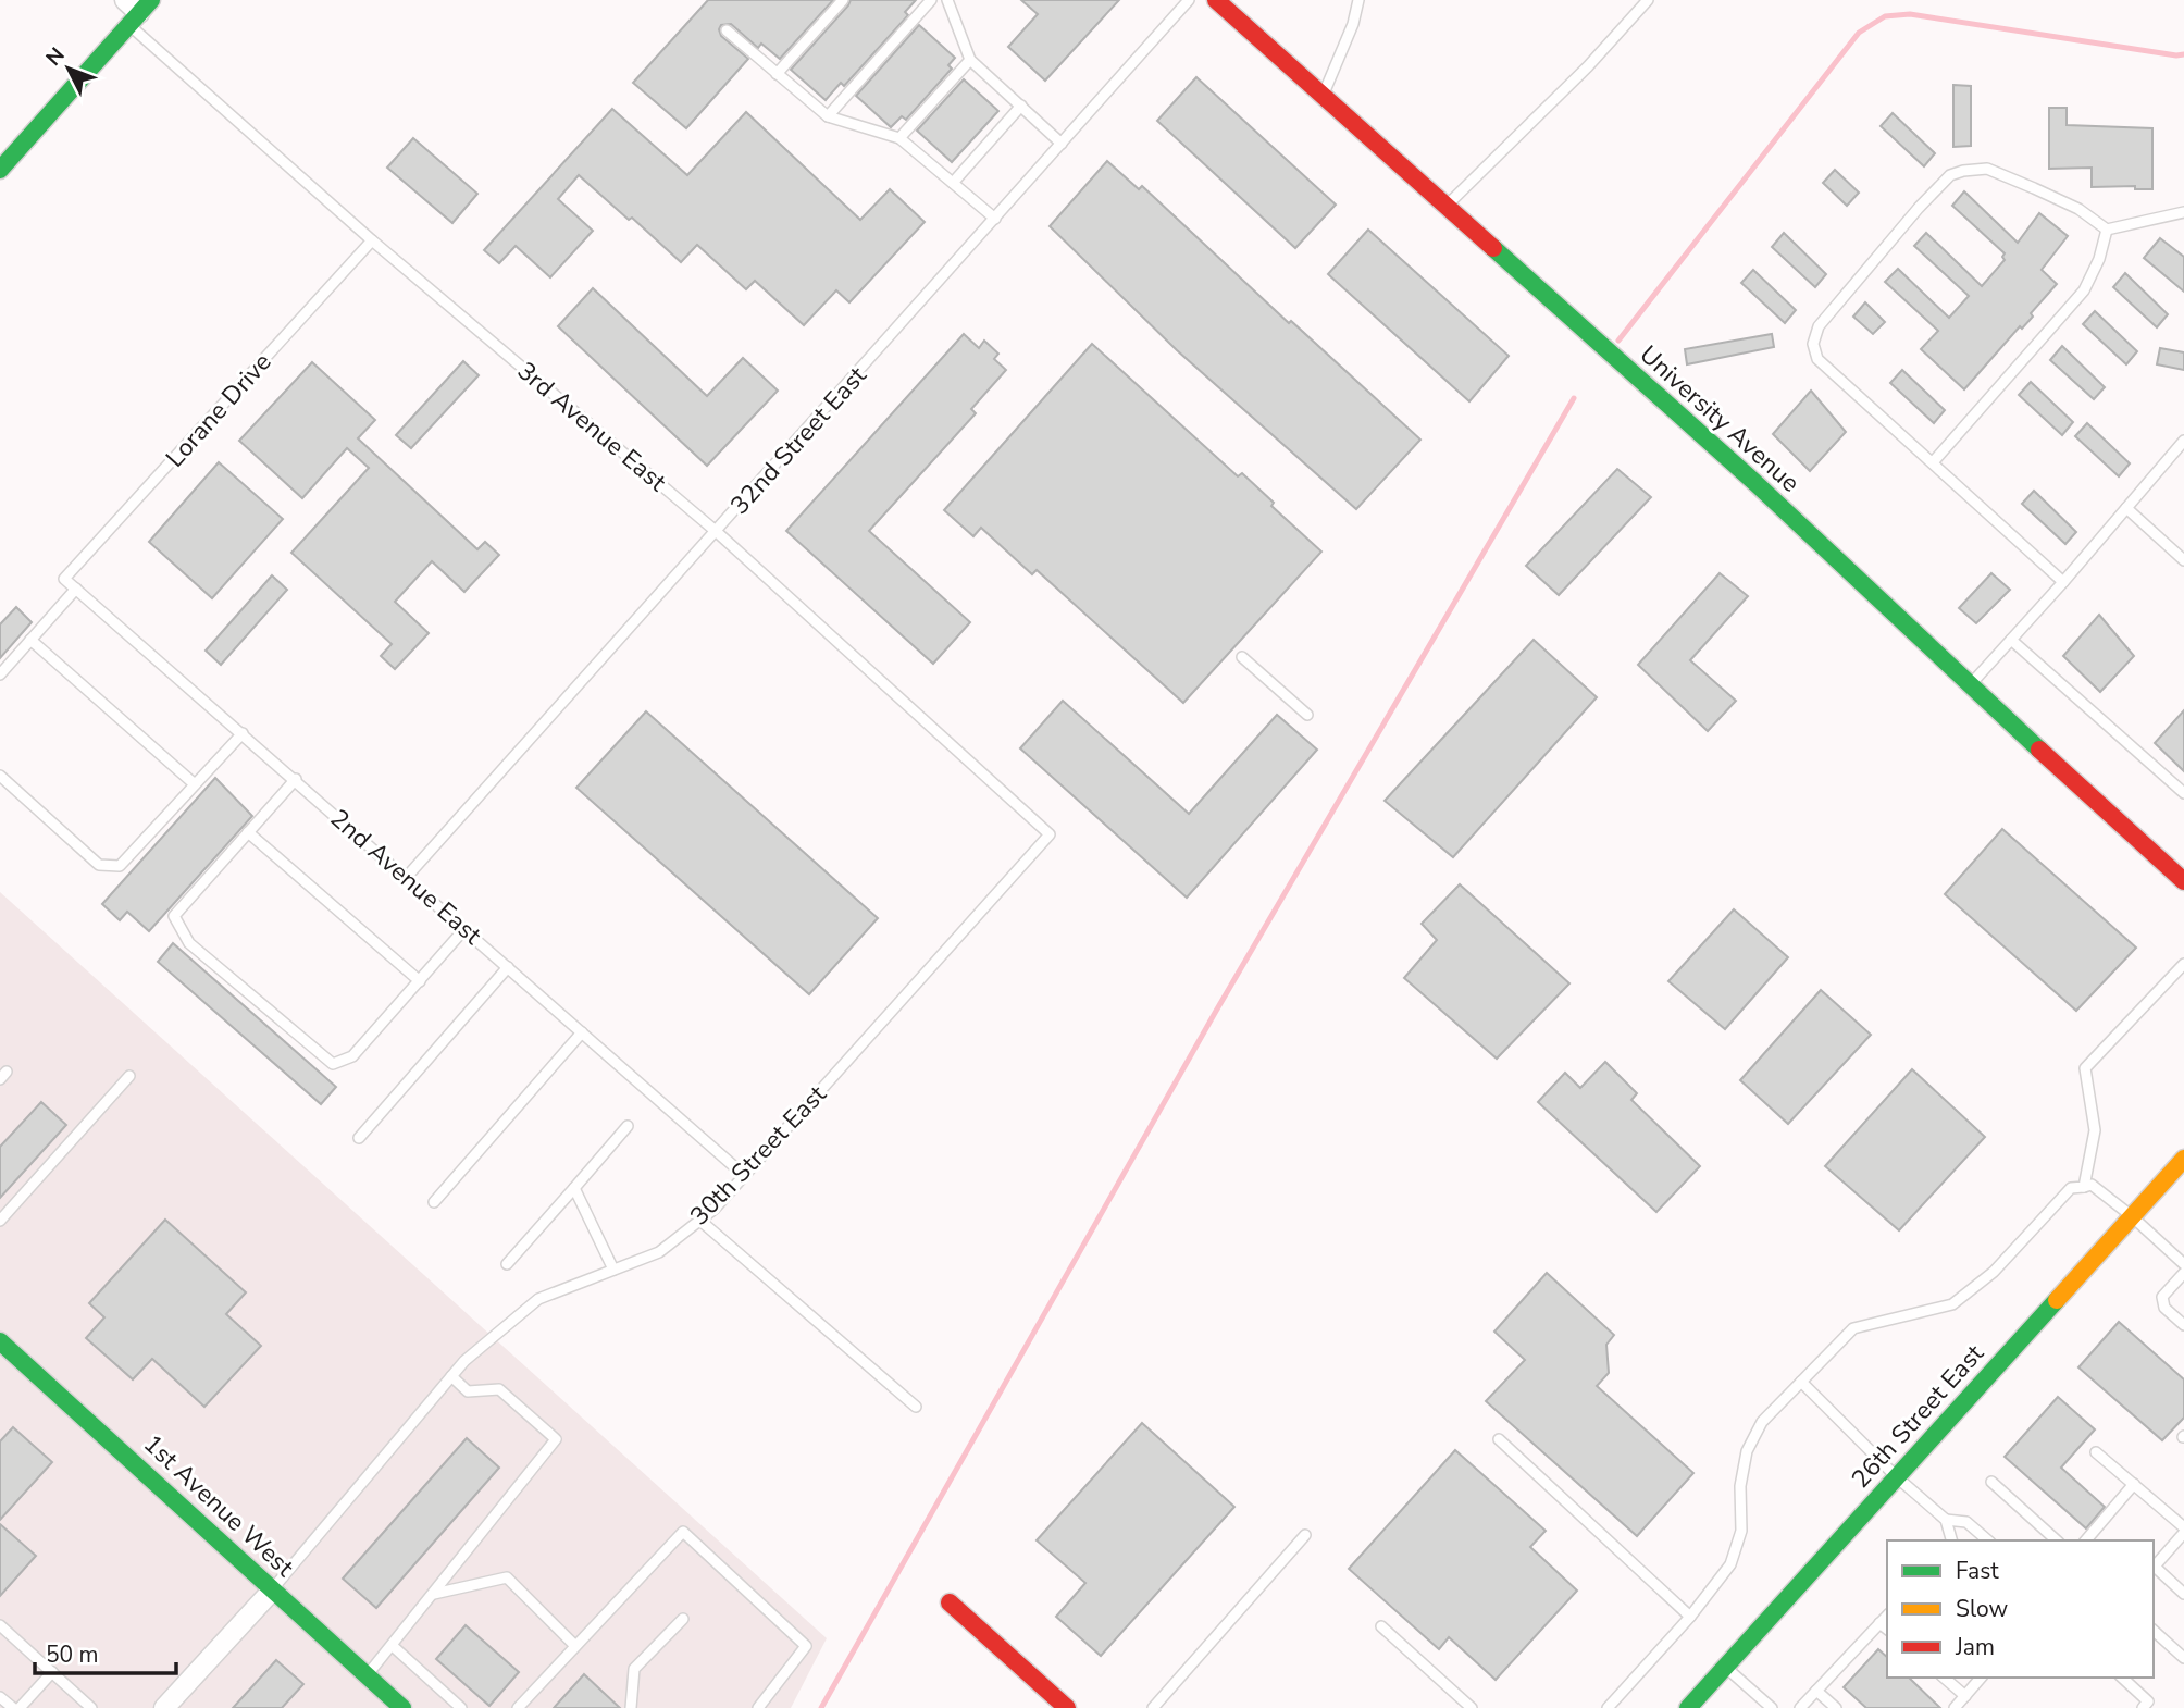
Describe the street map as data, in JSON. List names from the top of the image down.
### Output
{
  "streets": {
    "street": ["University Avenue", "26th Street East", "1st Avenue West"],
    "lane": [
      "Lorane Drive",
      "3rd Avenue East",
      "32nd Street East",
      "2nd Avenue East",
      "30th Street East"
    ]
  },
  "crossings": [
    ["Lorane Drive", "3rd Avenue East"],
    ["Lorane Drive", "2nd Avenue East"],
    ["3rd Avenue East", "32nd Street East"],
    ["3rd Avenue East", "30th Street East"],
    ["32nd Street East", "2nd Avenue East"],
    ["2nd Avenue East", "30th Street East"],
    ["30th Street East", "1st Avenue West"]
  ],
  "legend": ["Fast", "Slow", "Jam"],
  "scale_bar": "50 m",
  "north": "top left"
}
